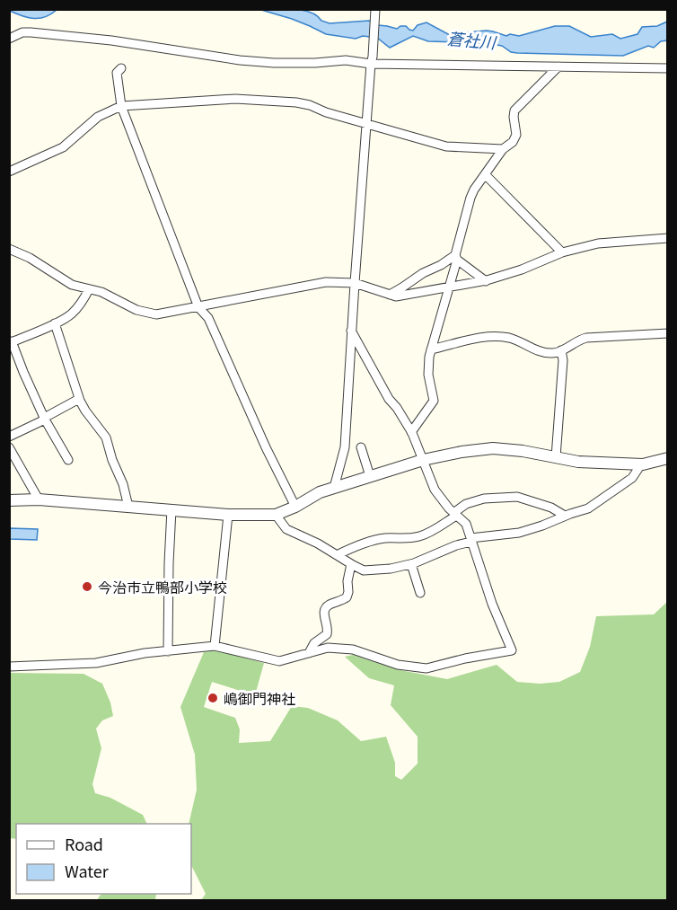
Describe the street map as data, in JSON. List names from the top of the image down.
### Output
{
  "water": ["蒼社川"],
  "places": ["今治市立鴨部小学校", "嶋御門神社"],
  "legend": ["Road", "Water"]
}
